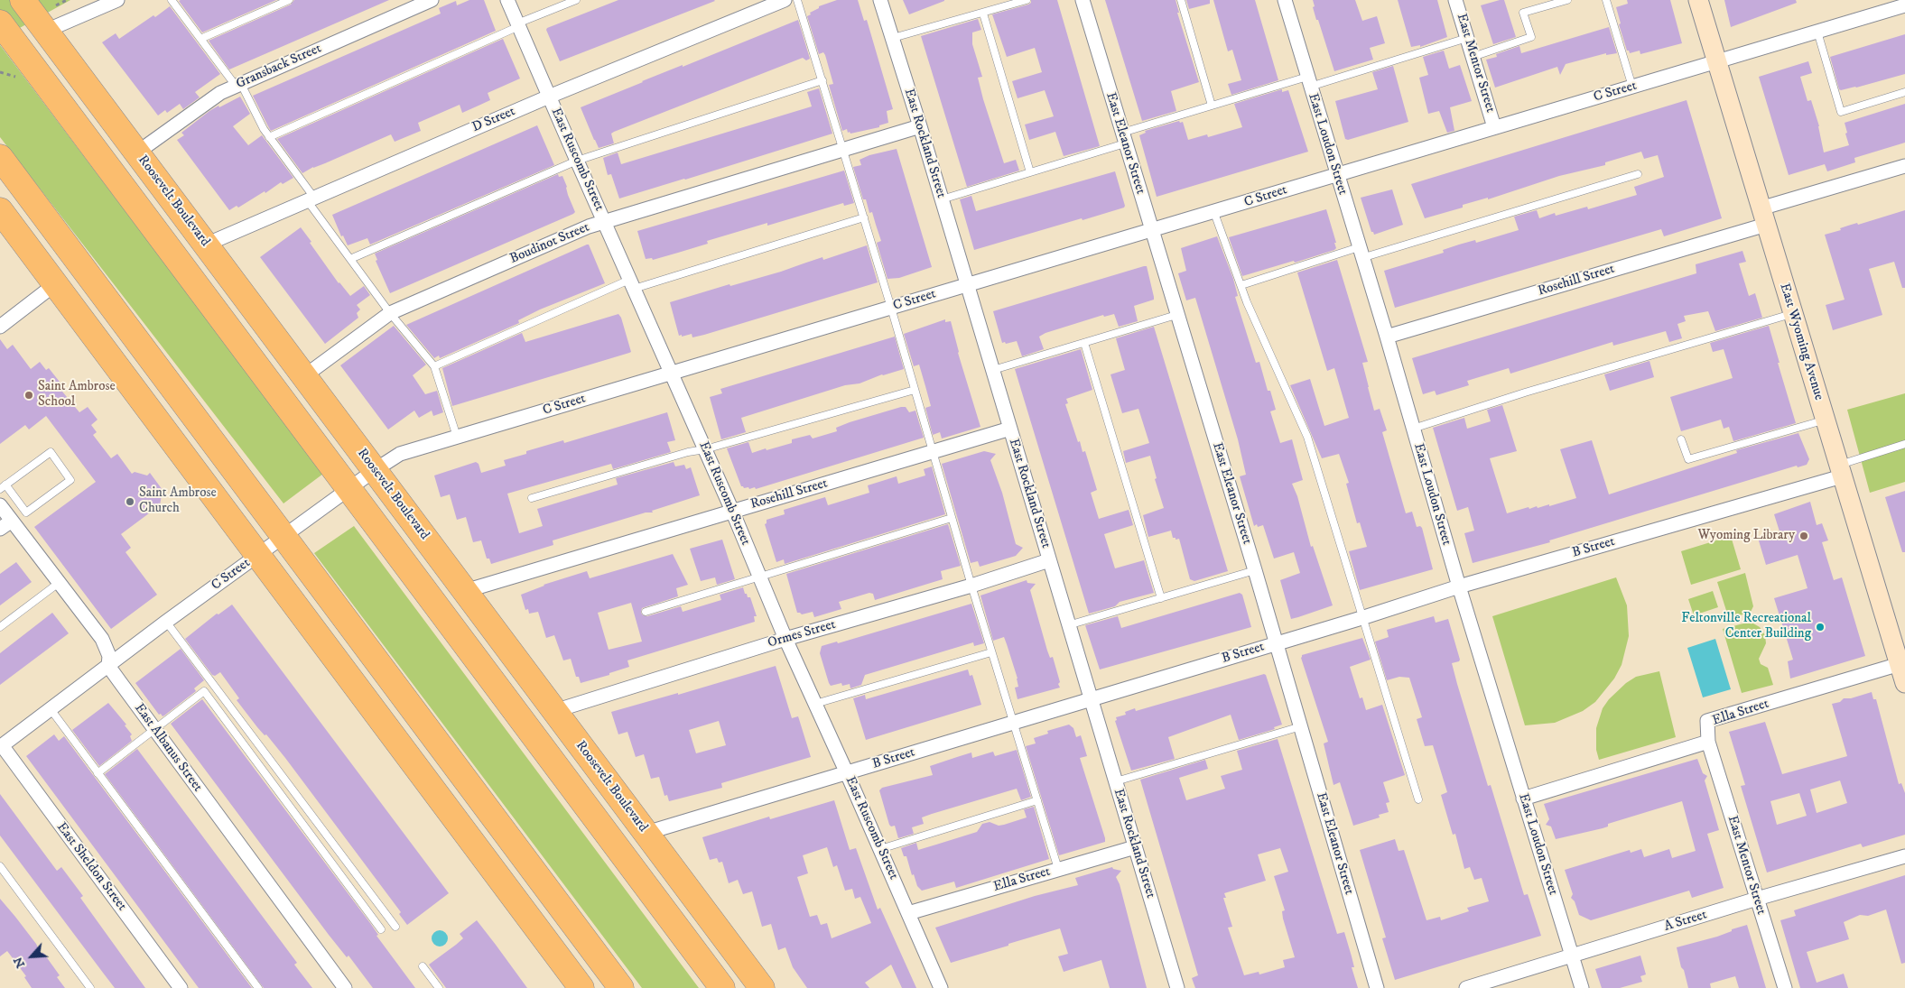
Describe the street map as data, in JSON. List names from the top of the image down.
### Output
{
  "streets": {
    "highway": ["Roosevelt Boulevard"],
    "street": [
      "East Mentor Street",
      "Gransback Street",
      "C Street",
      "D Street",
      "East Rockland Street",
      "East Eleanor Street",
      "East Loudon Street",
      "East Ruscomb Street",
      "Boudinot Street",
      "Rosehill Street",
      "East Wyoming Avenue",
      "B Street",
      "Ormes Street",
      "Ella Street",
      "East Albanus Street",
      "East Sheldon Street",
      "A Street"
    ]
  },
  "crossings": [
    ["East Mentor Street", "C Street"],
    ["East Mentor Street", "Ella Street"],
    ["East Mentor Street", "A Street"],
    ["Gransback Street", "Roosevelt Boulevard"],
    ["C Street", "East Rockland Street"],
    ["C Street", "East Eleanor Street"],
    ["C Street", "East Loudon Street"],
    ["C Street", "East Ruscomb Street"],
    ["C Street", "Roosevelt Boulevard"],
    ["C Street", "East Wyoming Avenue"],
    ["C Street", "East Albanus Street"],
    ["C Street", "East Sheldon Street"],
    ["D Street", "East Ruscomb Street"],
    ["D Street", "Roosevelt Boulevard"],
    ["East Rockland Street", "Boudinot Street"],
    ["East Rockland Street", "Rosehill Street"],
    ["East Rockland Street", "B Street"],
    ["East Rockland Street", "Ormes Street"],
    ["East Rockland Street", "Ella Street"],
    ["East Eleanor Street", "B Street"],
    ["East Loudon Street", "Rosehill Street"],
    ["East Loudon Street", "B Street"],
    ["East Loudon Street", "Ella Street"],
    ["East Loudon Street", "A Street"],
    ["East Ruscomb Street", "Boudinot Street"],
    ["East Ruscomb Street", "Rosehill Street"],
    ["East Ruscomb Street", "B Street"],
    ["East Ruscomb Street", "Ormes Street"],
    ["East Ruscomb Street", "Ella Street"],
    ["Roosevelt Boulevard", "Boudinot Street"],
    ["Roosevelt Boulevard", "Rosehill Street"],
    ["Roosevelt Boulevard", "B Street"],
    ["Roosevelt Boulevard", "Ormes Street"],
    ["Rosehill Street", "East Wyoming Avenue"],
    ["East Wyoming Avenue", "B Street"],
    ["East Wyoming Avenue", "Ella Street"]
  ],
  "places": [
    "Saint Ambrose School",
    "Saint Ambrose Church",
    "Wyoming Library",
    "Feltonville Recreational Center Building"
  ],
  "north": "bottom left"
}
